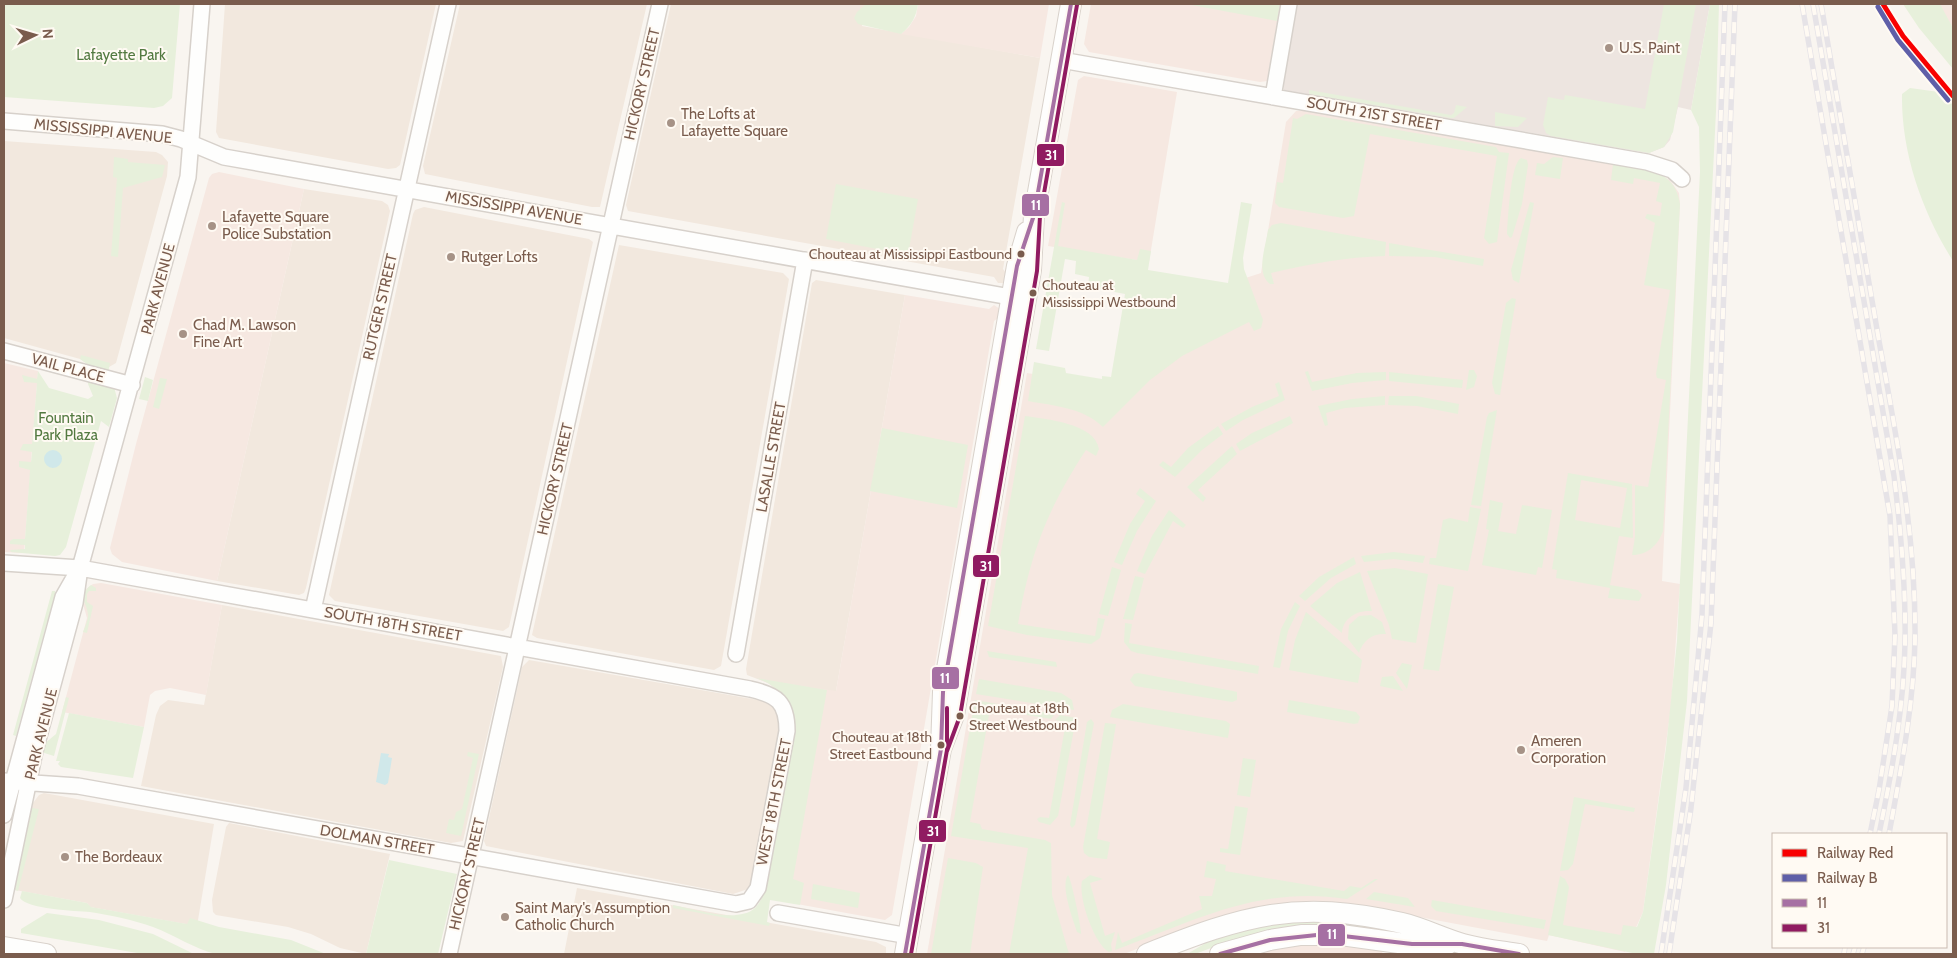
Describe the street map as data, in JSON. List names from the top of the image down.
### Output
{
  "streets": {
    "street": [
      "HICKORY STREET",
      "SOUTH 21ST STREET",
      "MISSISSIPPI AVENUE",
      "PARK AVENUE",
      "RUTGER STREET",
      "VAIL PLACE",
      "LASALLE STREET",
      "SOUTH 18TH STREET",
      "WEST 18TH STREET",
      "DOLMAN STREET"
    ]
  },
  "crossings": [
    ["HICKORY STREET", "MISSISSIPPI AVENUE"],
    ["HICKORY STREET", "SOUTH 18TH STREET"],
    ["HICKORY STREET", "DOLMAN STREET"],
    ["MISSISSIPPI AVENUE", "PARK AVENUE"],
    ["MISSISSIPPI AVENUE", "RUTGER STREET"],
    ["MISSISSIPPI AVENUE", "LASALLE STREET"],
    ["PARK AVENUE", "VAIL PLACE"],
    ["PARK AVENUE", "SOUTH 18TH STREET"],
    ["PARK AVENUE", "DOLMAN STREET"],
    ["RUTGER STREET", "SOUTH 18TH STREET"],
    ["SOUTH 18TH STREET", "WEST 18TH STREET"],
    ["WEST 18TH STREET", "DOLMAN STREET"]
  ],
  "parks": ["Lafayette Park", "Fountain Park Plaza"],
  "places": [
    "U.S. Paint",
    "The Lofts at Lafayette Square",
    "Lafayette Square Police Substation",
    "Chouteau at Mississippi Eastbound",
    "Rutger Lofts",
    "Chouteau at Mississippi Westbound",
    "Chad M. Lawson Fine Art",
    "Chouteau at 18th Street Westbound",
    "Chouteau at 18th Street Eastbound",
    "Ameren Corporation",
    "The Bordeaux",
    "Saint Mary's Assumption Catholic Church"
  ],
  "lines": [
    "rail line Red",
    "transit line 11",
    "transit line 31",
    "rail line B"
  ],
  "legend": [
    "Railway Red",
    "Railway B",
    "11",
    "31"
  ],
  "north": "right"
}
